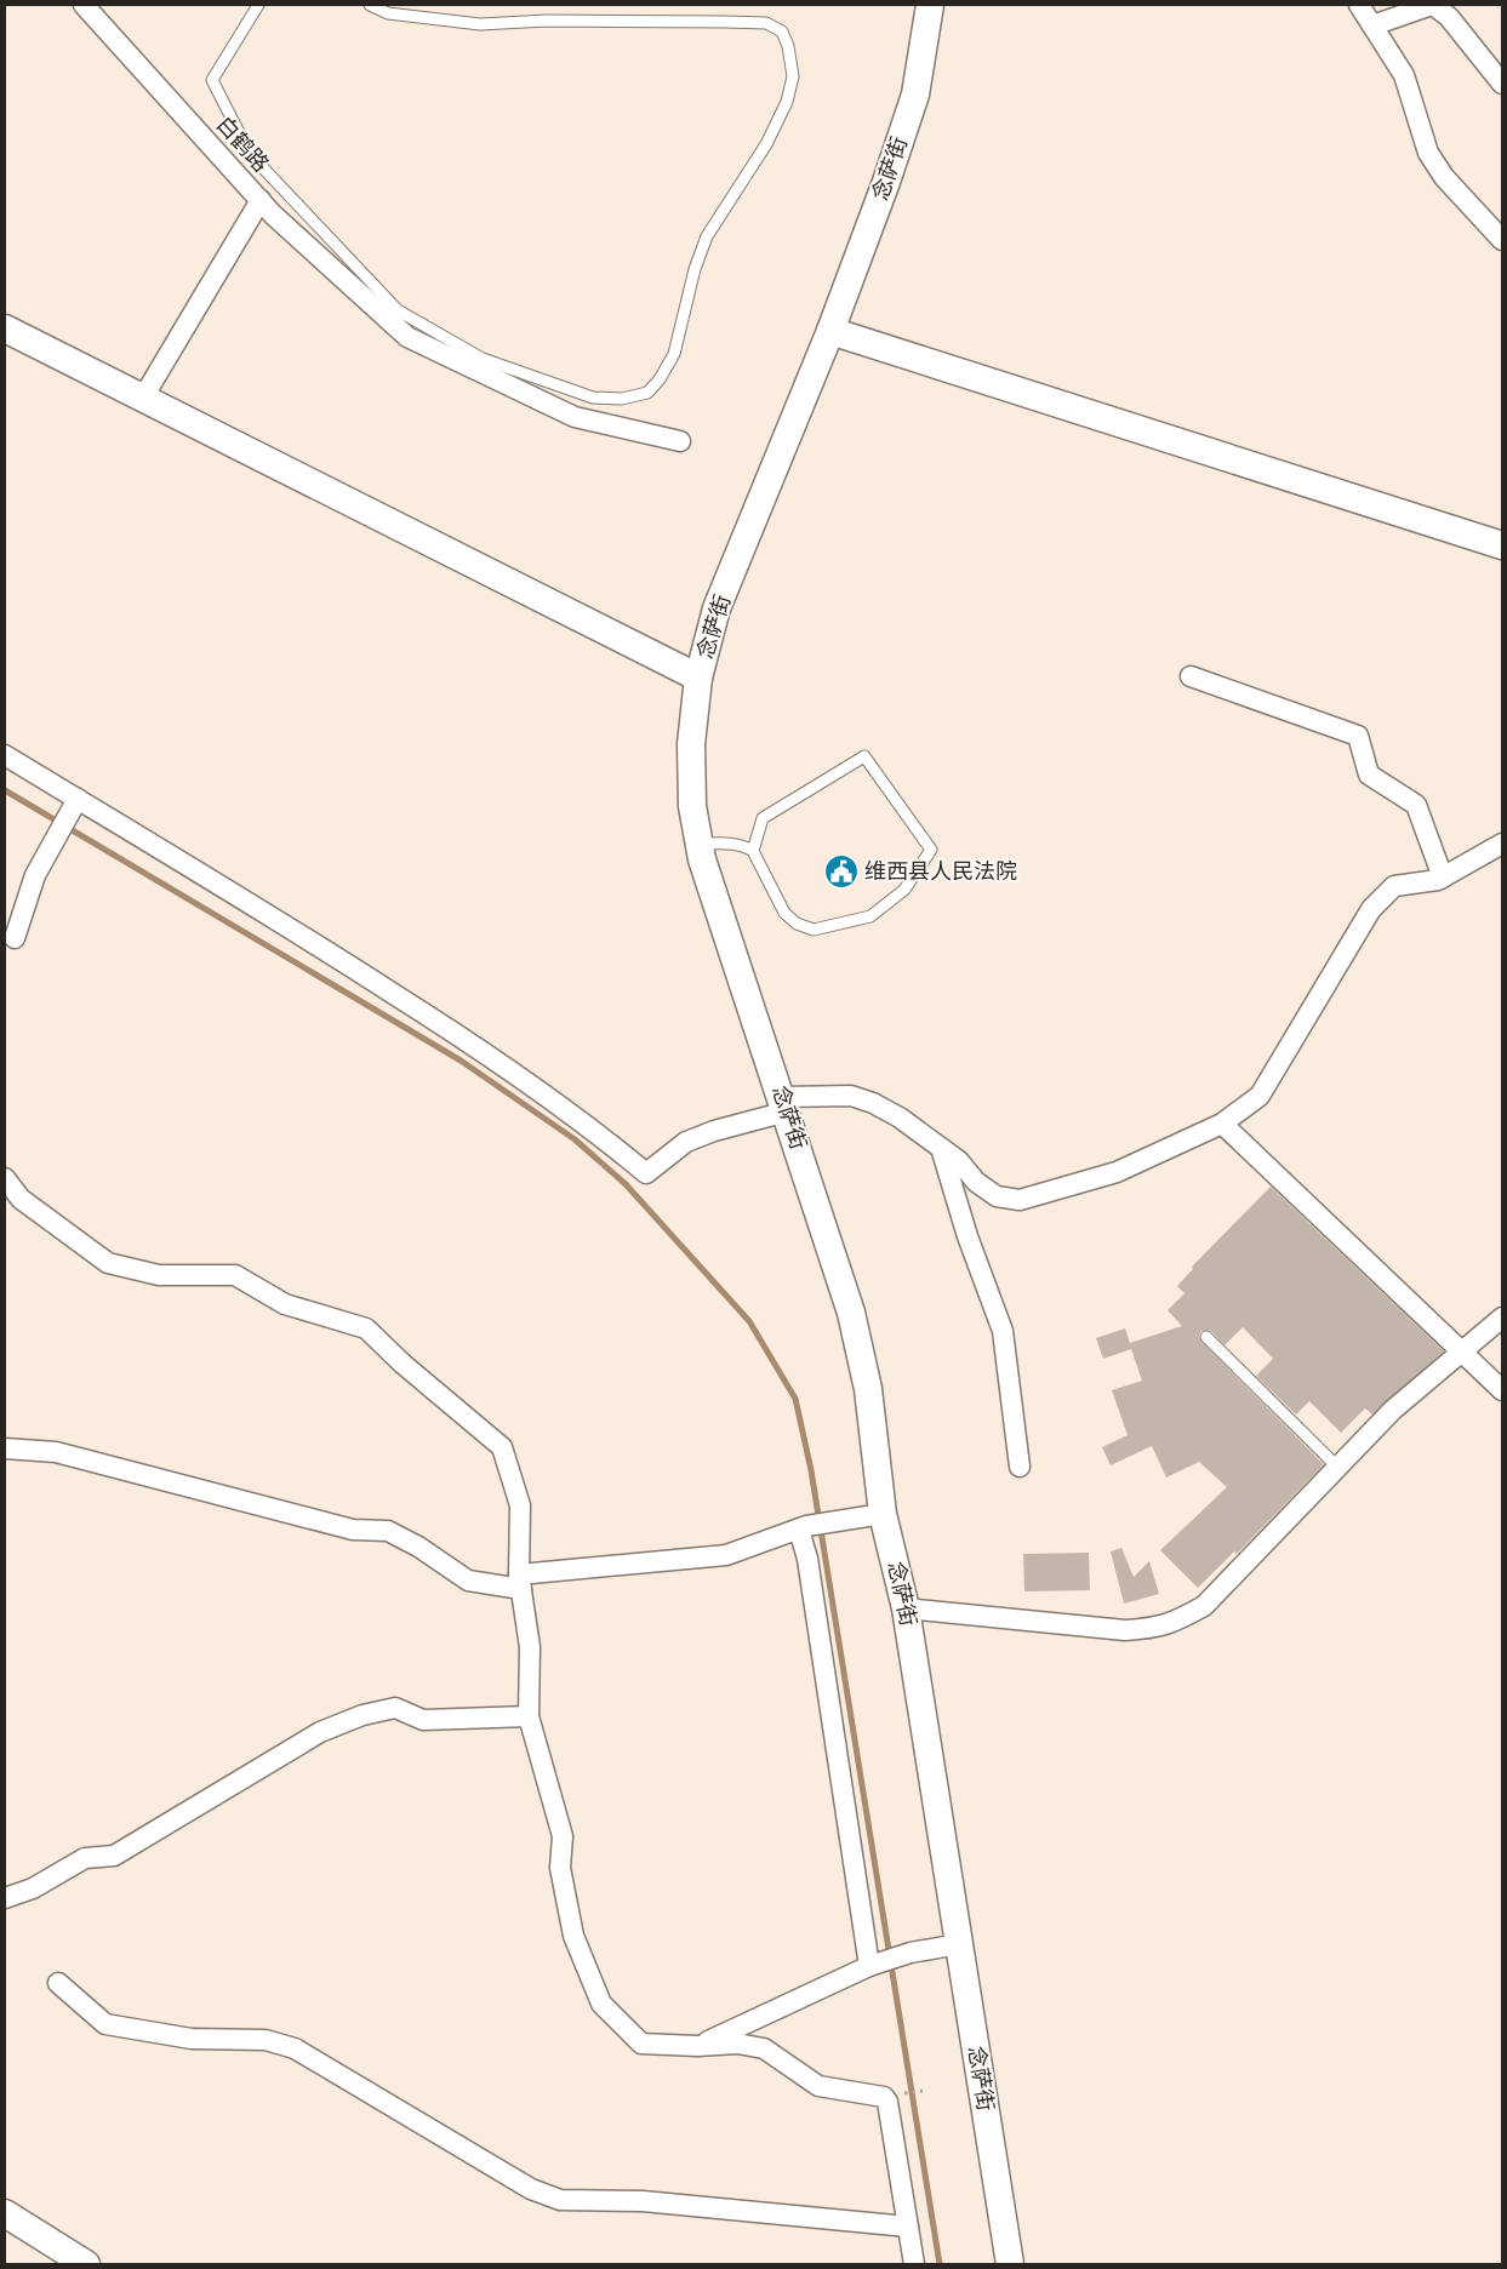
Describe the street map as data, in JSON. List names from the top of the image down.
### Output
{
  "streets": {
    "street": ["白鹤路", "念萨街"]
  },
  "places": {
    "public building": ["维西县人民法院"]
  }
}
